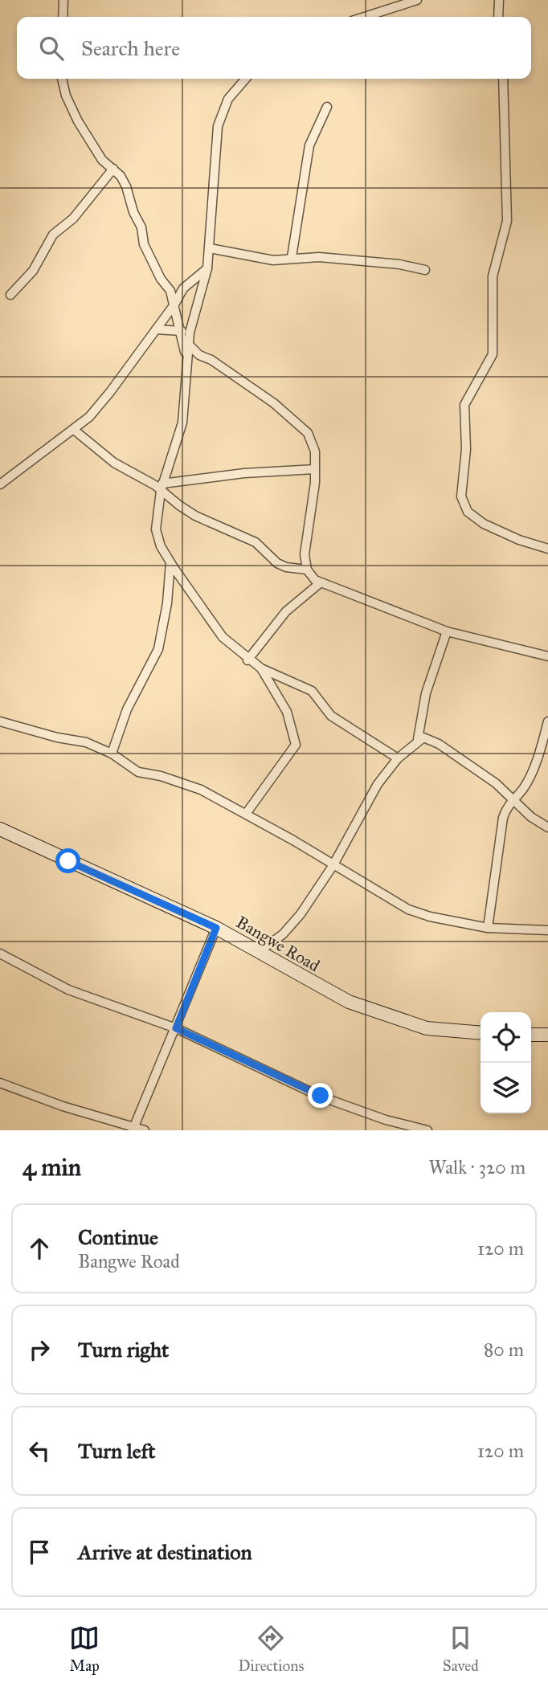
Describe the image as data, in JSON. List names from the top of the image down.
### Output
{
  "streets": {
    "street": ["Bangwe Road"]
  },
  "page": {
    "search": "Search here",
    "heading": ["4 min", "Walk · 320 m"],
    "list": [
      ["Continue", "Bangwe Road", "120 m"],
      ["Turn right", "80 m"],
      ["Turn left", "120 m"],
      "Arrive at destination"
    ],
    "nav": ["Map", "Directions", "Saved"]
  }
}
